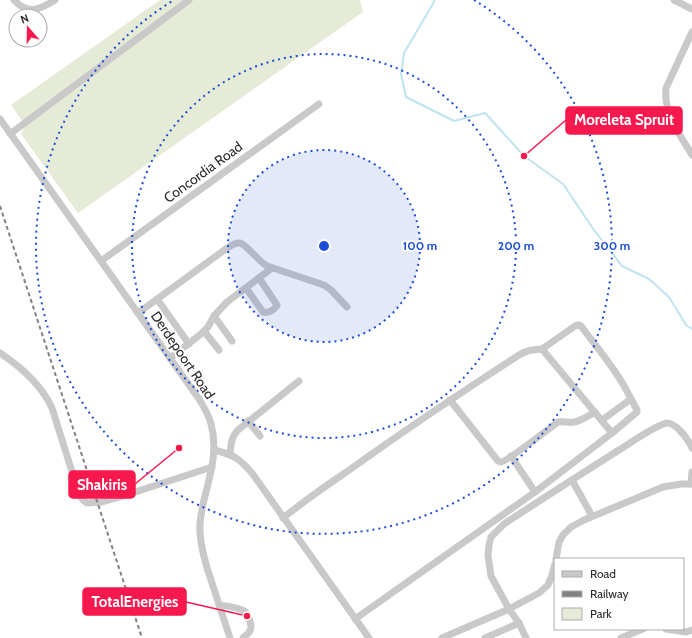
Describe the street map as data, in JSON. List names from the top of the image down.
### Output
{
  "streets": {
    "street": ["Concordia Road", "Derdepoort Road"]
  },
  "crossings": [
    ["Concordia Road", "Derdepoort Road"]
  ],
  "places": ["Moreleta Spruit", "Shakiris", "TotalEnergies"],
  "legend": ["Road", "Railway", "Park"],
  "north": "top",
  "rings": ["100 m", "200 m", "300 m"]
}
